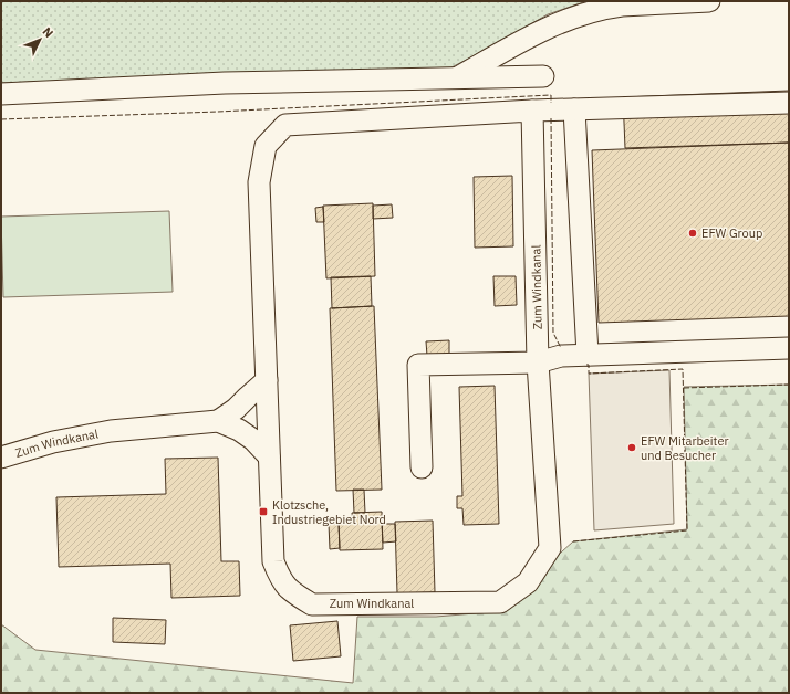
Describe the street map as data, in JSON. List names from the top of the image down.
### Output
{
  "streets": {
    "street": ["Zum Windkanal"]
  },
  "places": {
    "other": ["EFW Group", "EFW Mitarbeiter und Besucher"],
    "transit": ["Klotzsche, Industriegebiet Nord"]
  },
  "north": "top right"
}
